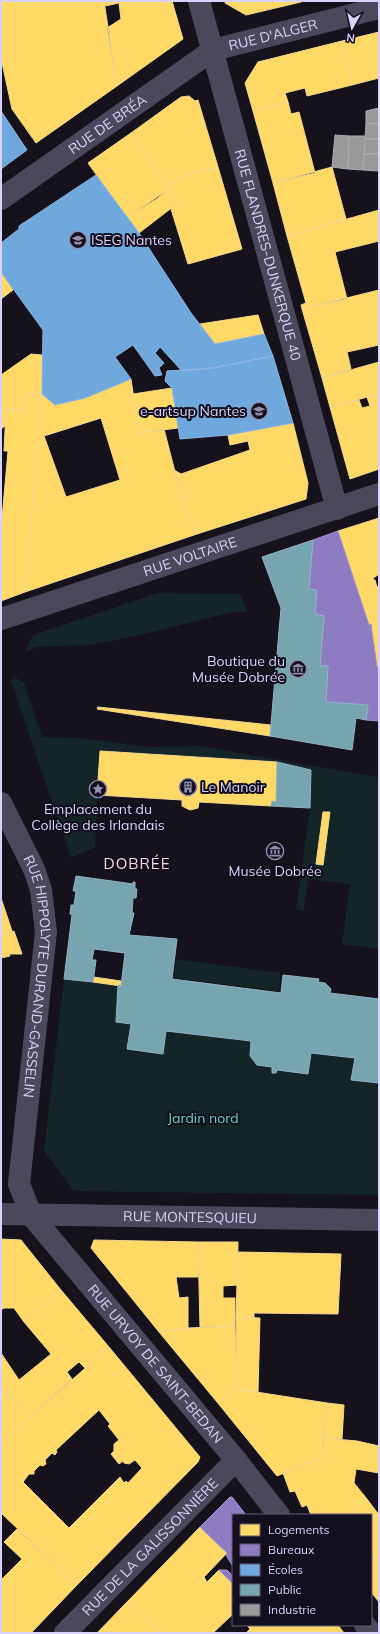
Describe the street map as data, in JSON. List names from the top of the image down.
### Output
{
  "streets": {
    "street": [
      "RUE D'ALGER",
      "RUE DE BRÉA",
      "RUE FLANDRES-DUNKERQUE 40",
      "RUE VOLTAIRE",
      "RUE HIPPOLYTE DURAND-GASSELIN",
      "RUE MONTESQUIEU",
      "RUE URVOY DE SAINT-BEDAN",
      "RUE DE LA GALISSONNIÈRE"
    ]
  },
  "crossings": [
    ["RUE D'ALGER", "RUE DE BRÉA"],
    ["RUE D'ALGER", "RUE FLANDRES-DUNKERQUE 40"],
    ["RUE DE BRÉA", "RUE FLANDRES-DUNKERQUE 40"],
    ["RUE FLANDRES-DUNKERQUE 40", "RUE VOLTAIRE"],
    ["RUE HIPPOLYTE DURAND-GASSELIN", "RUE MONTESQUIEU"],
    ["RUE HIPPOLYTE DURAND-GASSELIN", "RUE URVOY DE SAINT-BEDAN"],
    ["RUE MONTESQUIEU", "RUE URVOY DE SAINT-BEDAN"],
    ["RUE URVOY DE SAINT-BEDAN", "RUE DE LA GALISSONNIÈRE"]
  ],
  "districts": ["DOBRÉE"],
  "parks": ["Jardin nord"],
  "places": {
    "school or university": ["ISEG Nantes", "e-artsup Nantes"],
    "museum": ["Boutique du Musée Dobrée", "Musée Dobrée"],
    "building": ["Le Manoir"],
    "place": ["Emplacement du Collège des Irlandais"]
  },
  "legend": [
    "Logements",
    "Bureaux",
    "Écoles",
    "Public",
    "Industrie"
  ],
  "north": "bottom"
}
